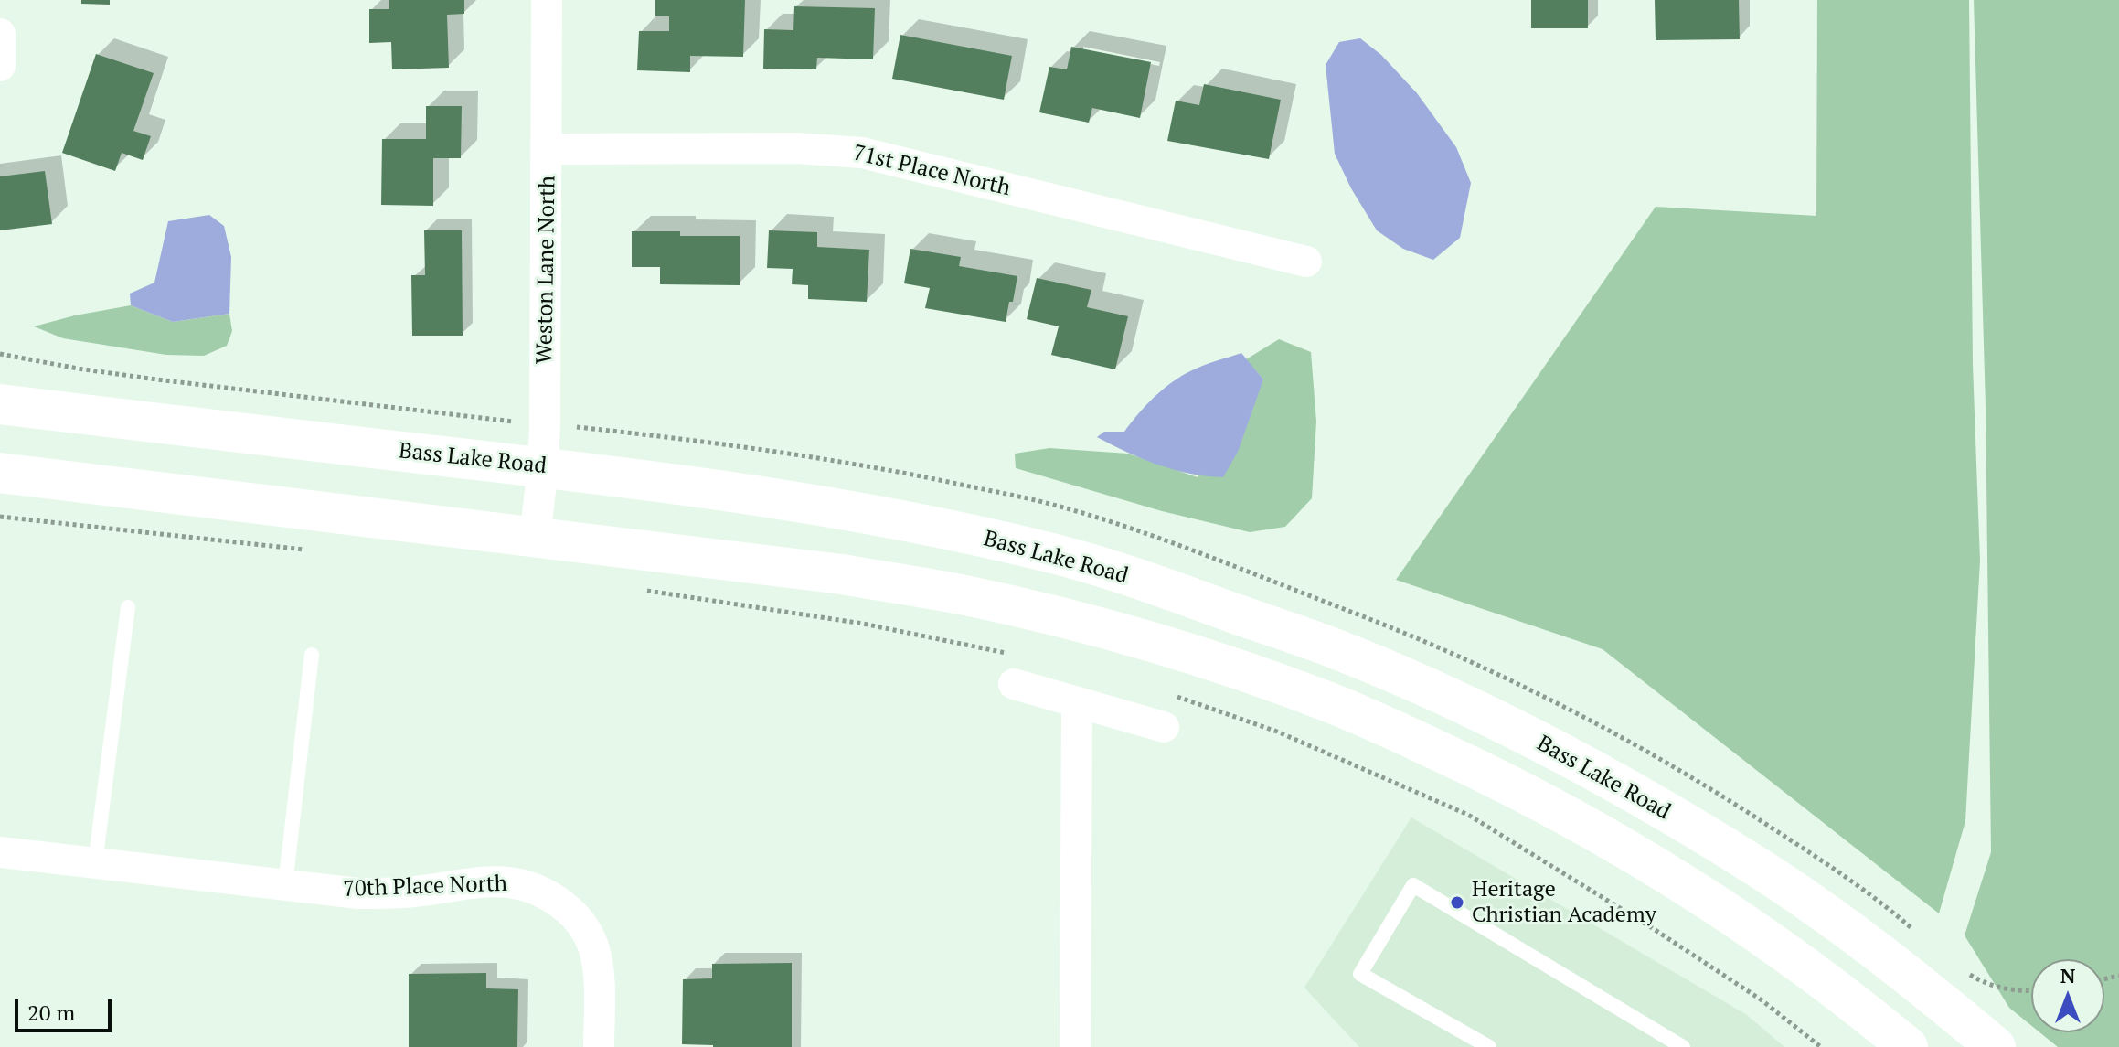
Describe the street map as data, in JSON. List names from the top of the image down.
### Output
{
  "streets": {
    "main road": ["Bass Lake Road"],
    "street": ["71st Place North", "Weston Lane North", "70th Place North"]
  },
  "crossings": [
    ["71st Place North", "Weston Lane North"],
    ["Weston Lane North", "Bass Lake Road"]
  ],
  "places": ["Heritage Christian Academy"],
  "scale_bar": "20 m",
  "north": "top"
}
